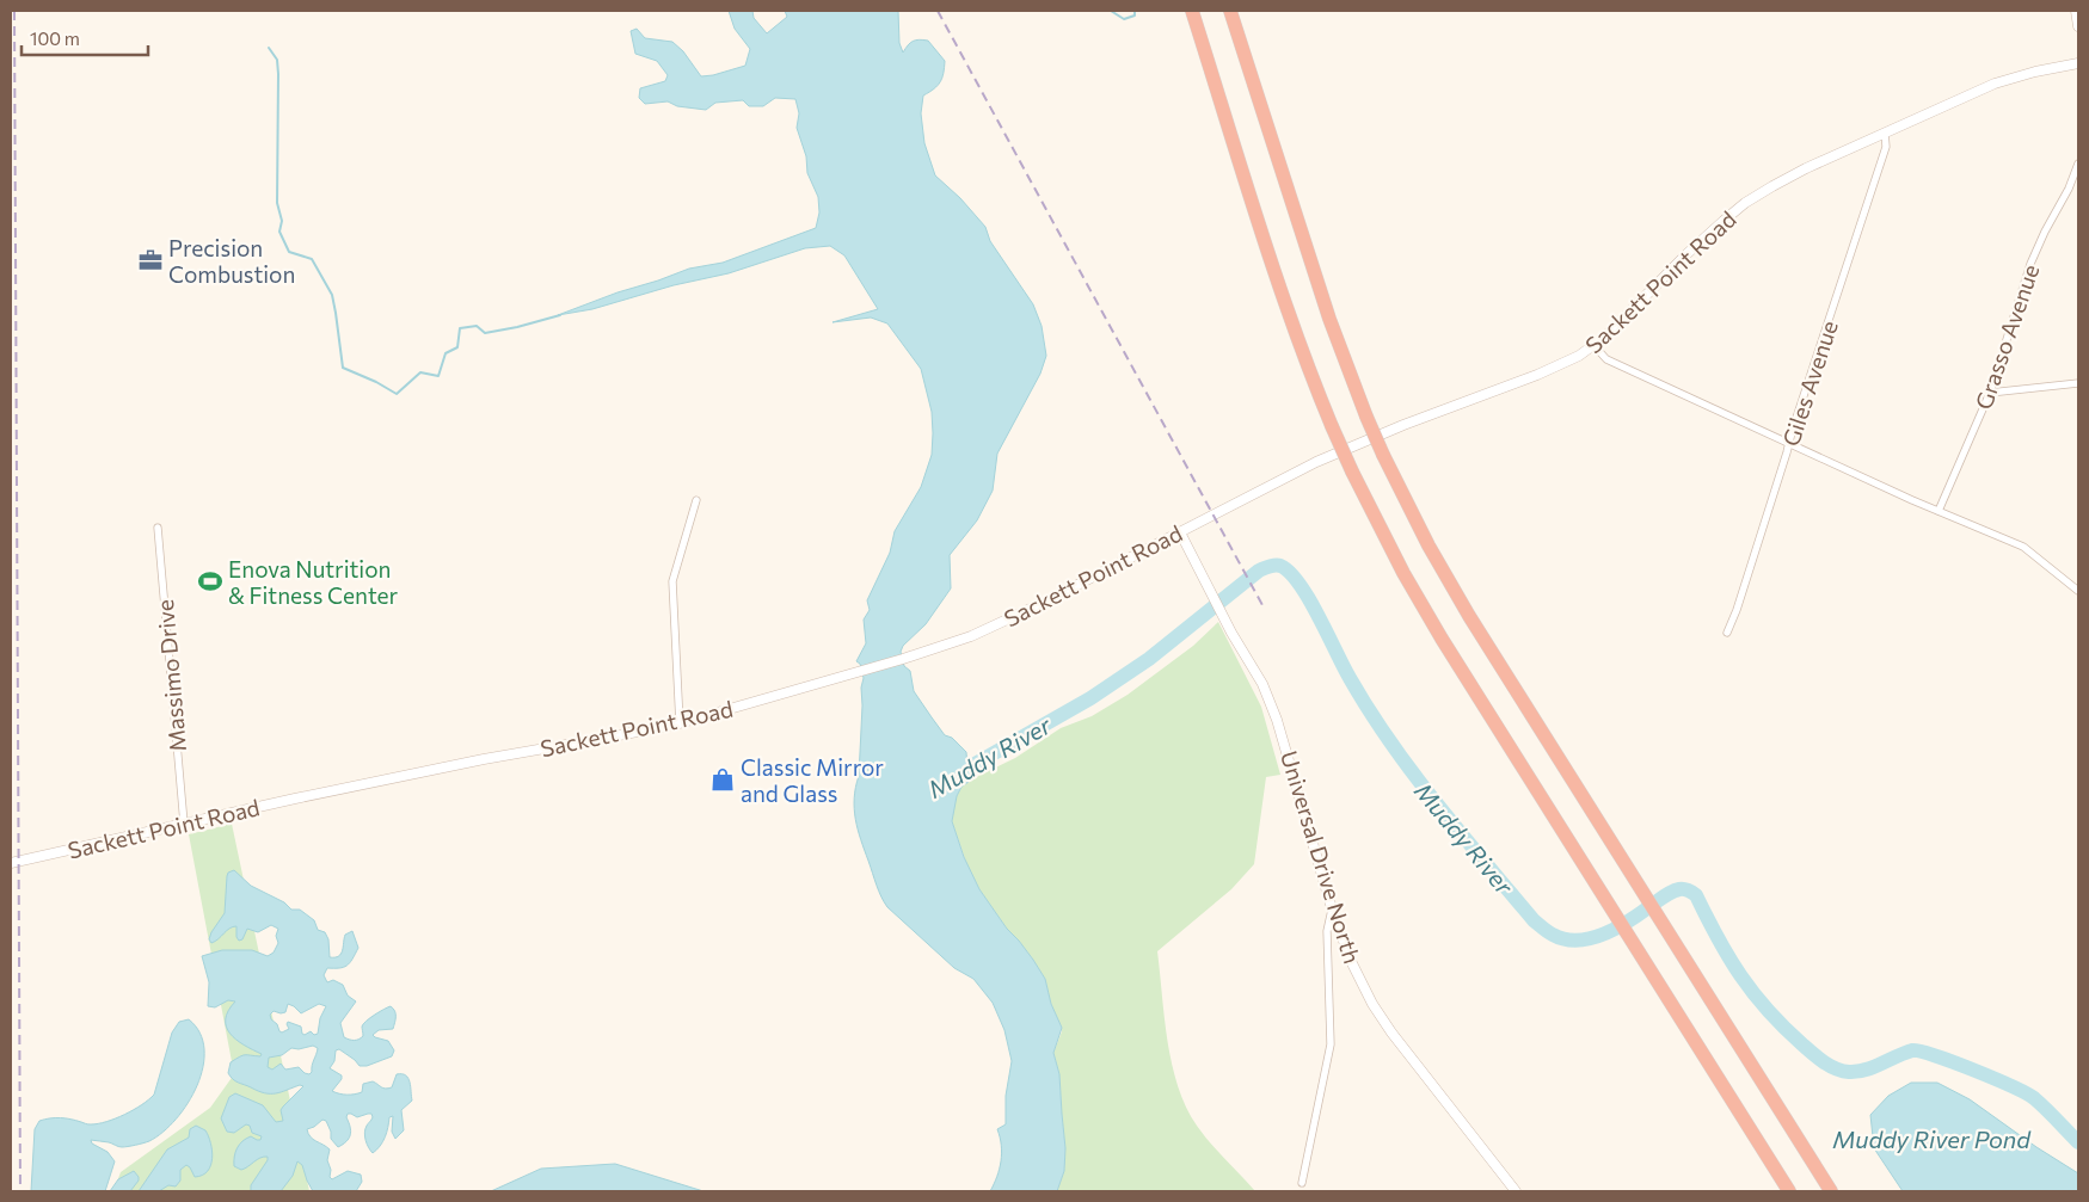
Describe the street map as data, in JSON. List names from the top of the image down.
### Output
{
  "streets": {
    "street": [
      "Sackett Point Road",
      "Grasso Avenue",
      "Giles Avenue",
      "Massimo Drive",
      "Universal Drive North"
    ]
  },
  "crossings": [
    ["Sackett Point Road", "Giles Avenue"],
    ["Sackett Point Road", "Massimo Drive"],
    ["Sackett Point Road", "Universal Drive North"]
  ],
  "water": ["Muddy River", "Muddy River Pond"],
  "places": {
    "office": ["Precision Combustion"],
    "sports": ["Enova Nutrition & Fitness Center"],
    "shop": ["Classic Mirror and Glass"]
  },
  "scale_bar": "100 m"
}
